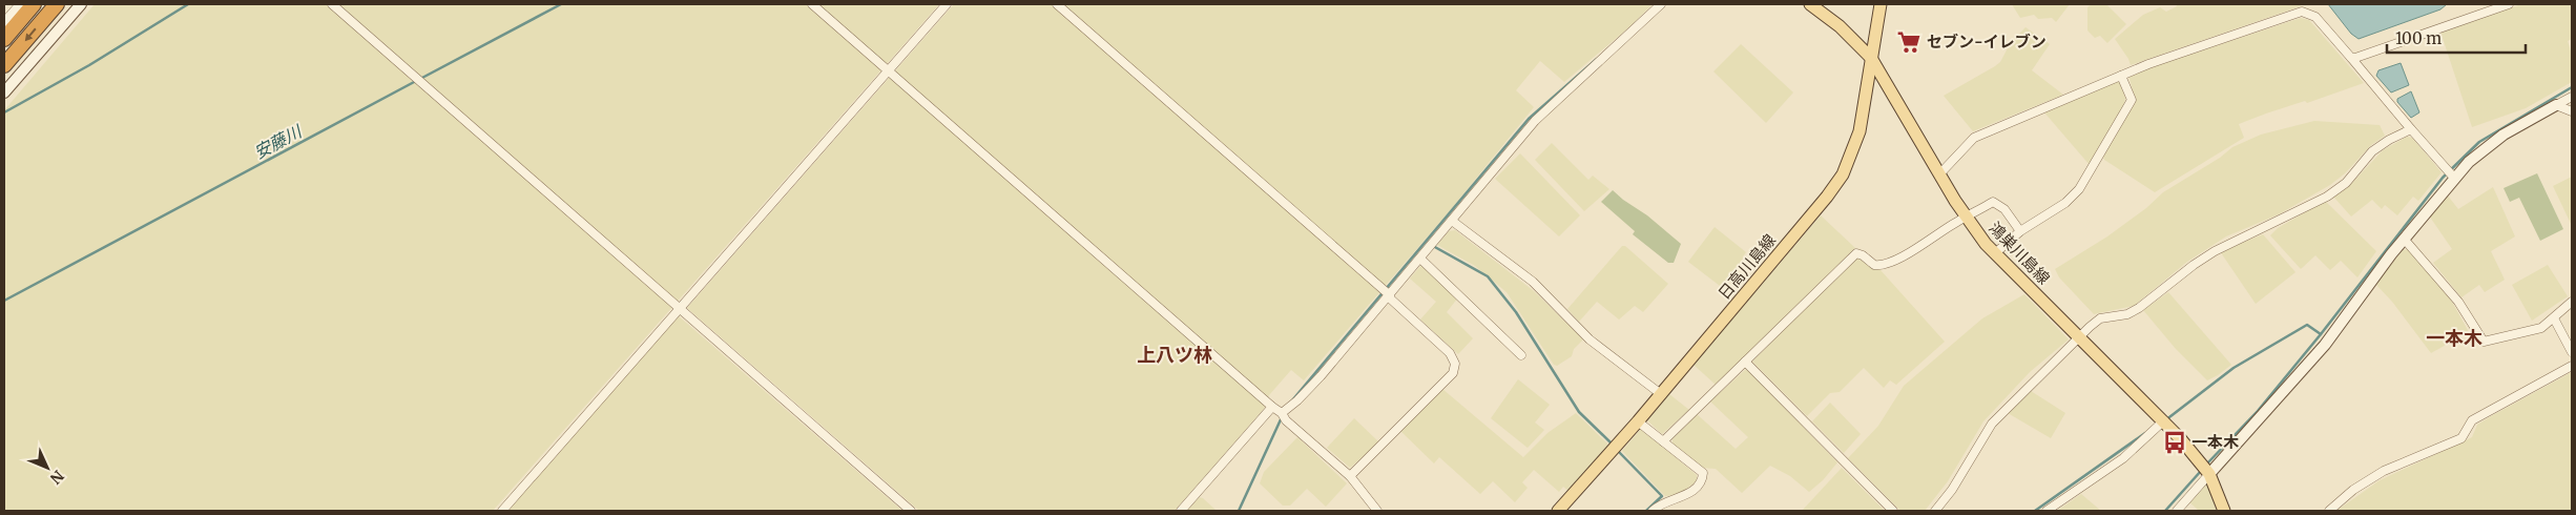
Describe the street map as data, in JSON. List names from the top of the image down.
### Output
{
  "streets": {
    "main road": ["鴻巣川島線", "日高川島線"]
  },
  "crossings": [
    ["鴻巣川島線", "日高川島線"]
  ],
  "districts": ["一本木", "上八ツ林"],
  "water": ["安藤川"],
  "places": {
    "supermarket": ["セブン-イレブン"],
    "bus stop": ["一本木"]
  },
  "scale_bar": "100 m",
  "north": "bottom right"
}
